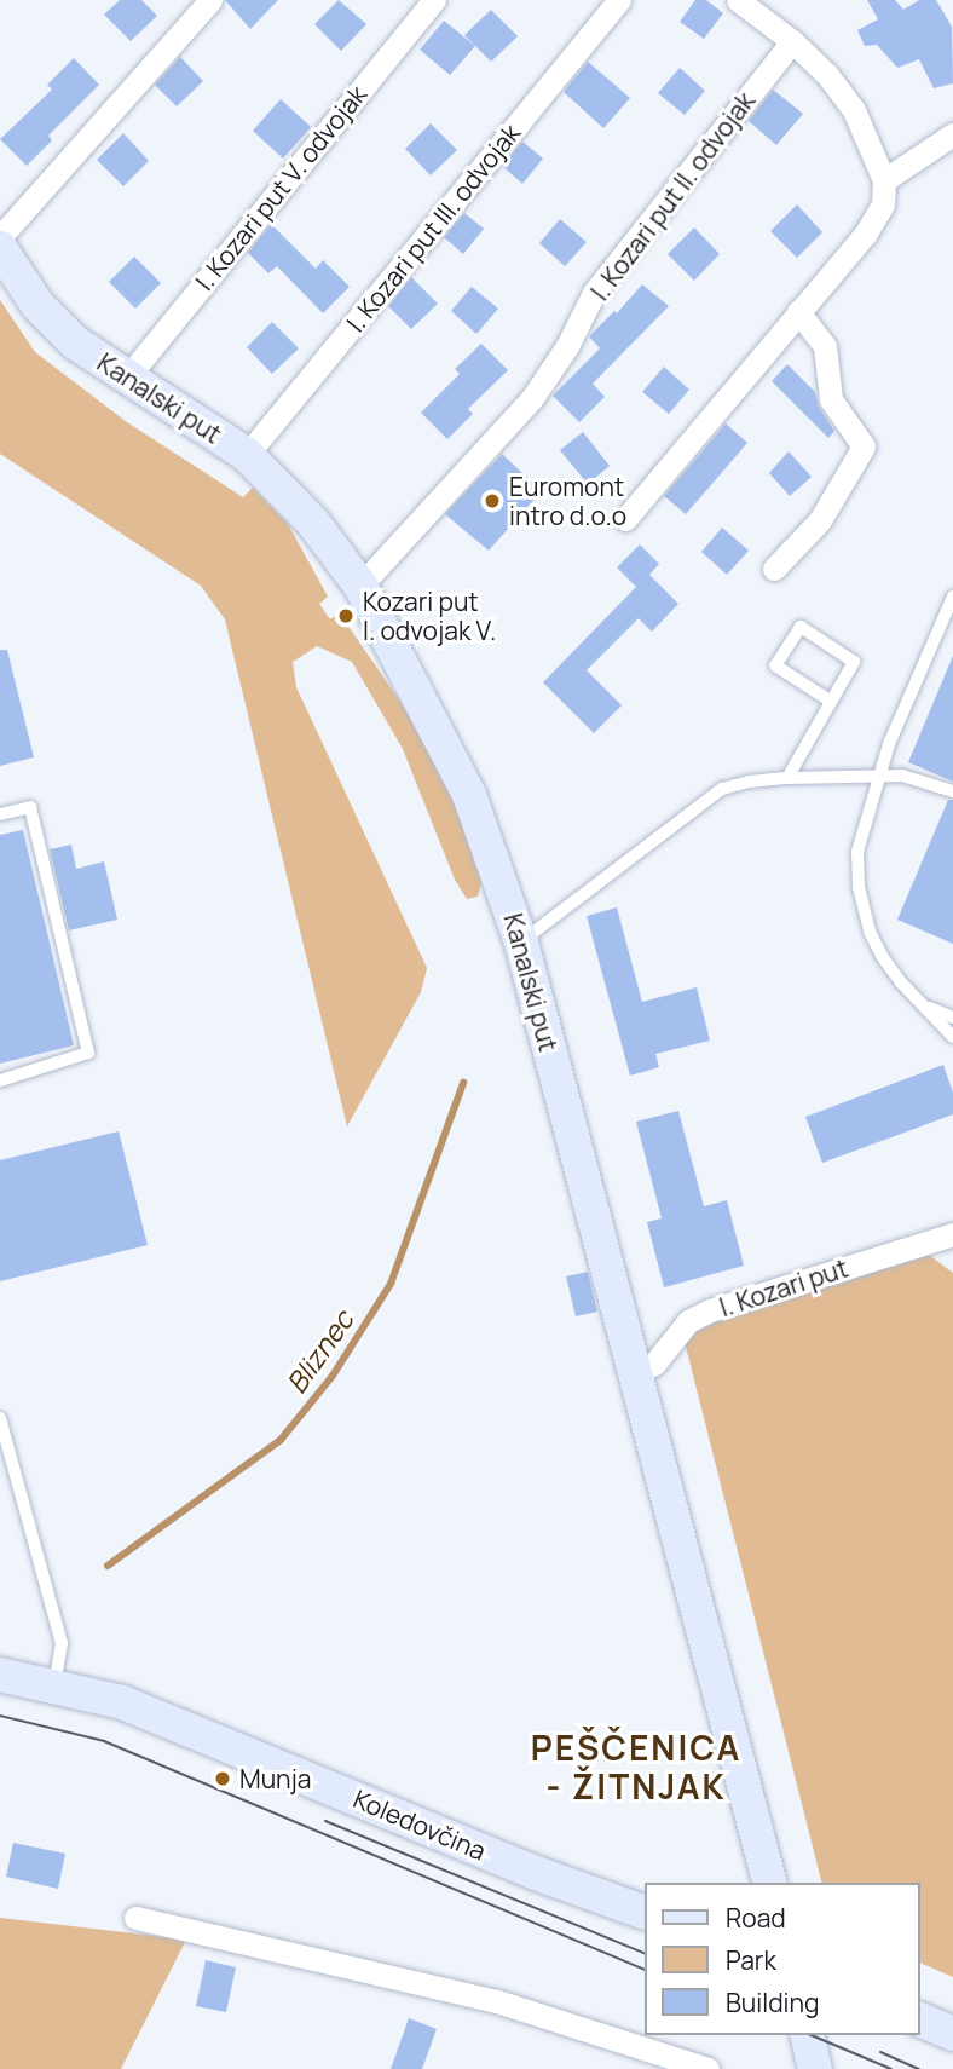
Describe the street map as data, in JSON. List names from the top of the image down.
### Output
{
  "streets": {
    "street": [
      "I. Kozari put V. odvojak",
      "I. Kozari put II. odvojak",
      "I. Kozari put III. odvojak",
      "Kanalski put",
      "I. Kozari put",
      "Koledovčina"
    ]
  },
  "crossings": [
    ["I. Kozari put V. odvojak", "Kanalski put"],
    ["I. Kozari put II. odvojak", "Kanalski put"],
    ["I. Kozari put III. odvojak", "Kanalski put"],
    ["Kanalski put", "I. Kozari put"]
  ],
  "districts": ["PEŠČENICA - ŽITNJAK"],
  "water": ["Bliznec"],
  "places": ["Euromont intro d.o.o", "Kozari put I. odvojak V.", "Munja"],
  "legend": ["Road", "Park", "Building"]
}
